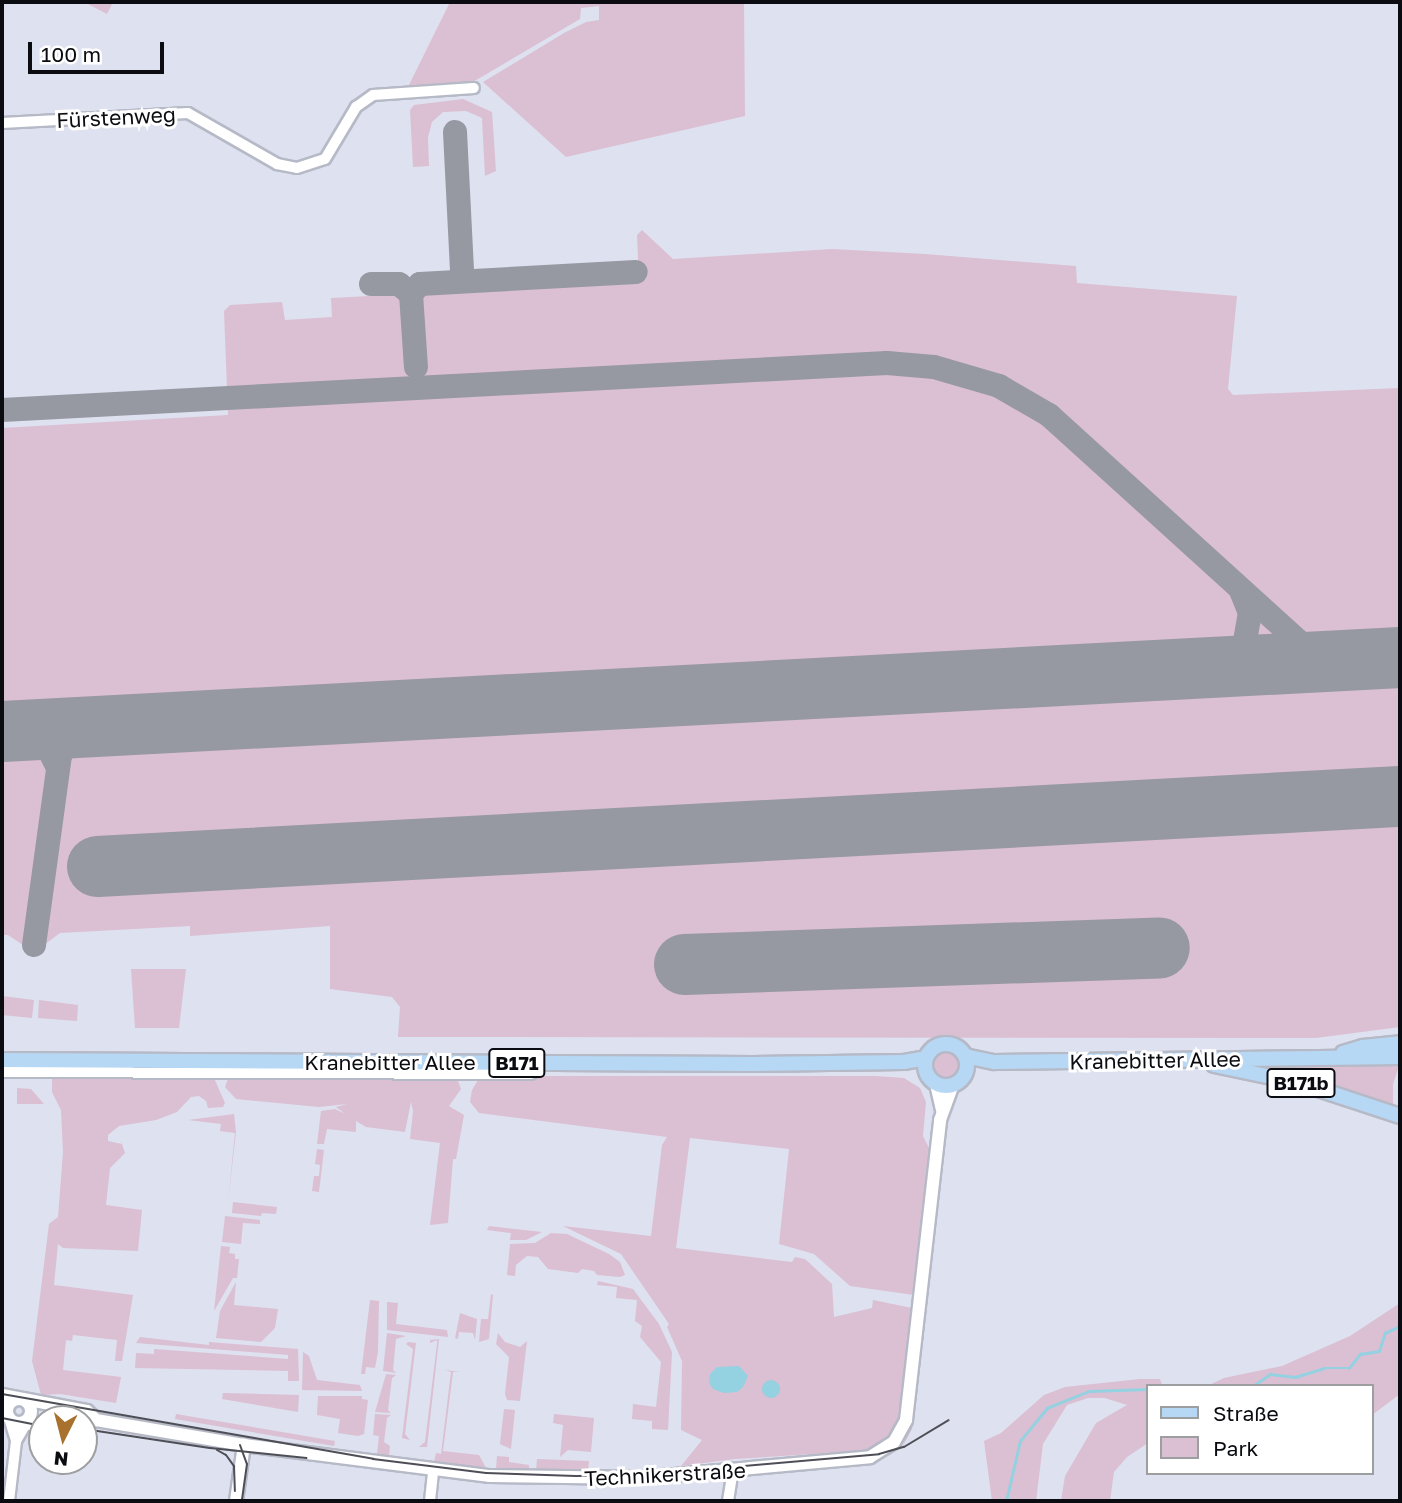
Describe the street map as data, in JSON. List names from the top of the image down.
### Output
{
  "streets": {
    "main road": ["Kranebitter Allee", "B171", "B171b"],
    "street": ["Fürstenweg", "Technikerstraße"]
  },
  "crossings": [
    ["Kranebitter Allee", "B171"],
    ["Kranebitter Allee", "B171b"],
    ["Kranebitter Allee", "Technikerstraße"],
    ["B171", "Technikerstraße"]
  ],
  "legend": ["Straße", "Park"],
  "scale_bar": "100 m",
  "north": "bottom"
}
